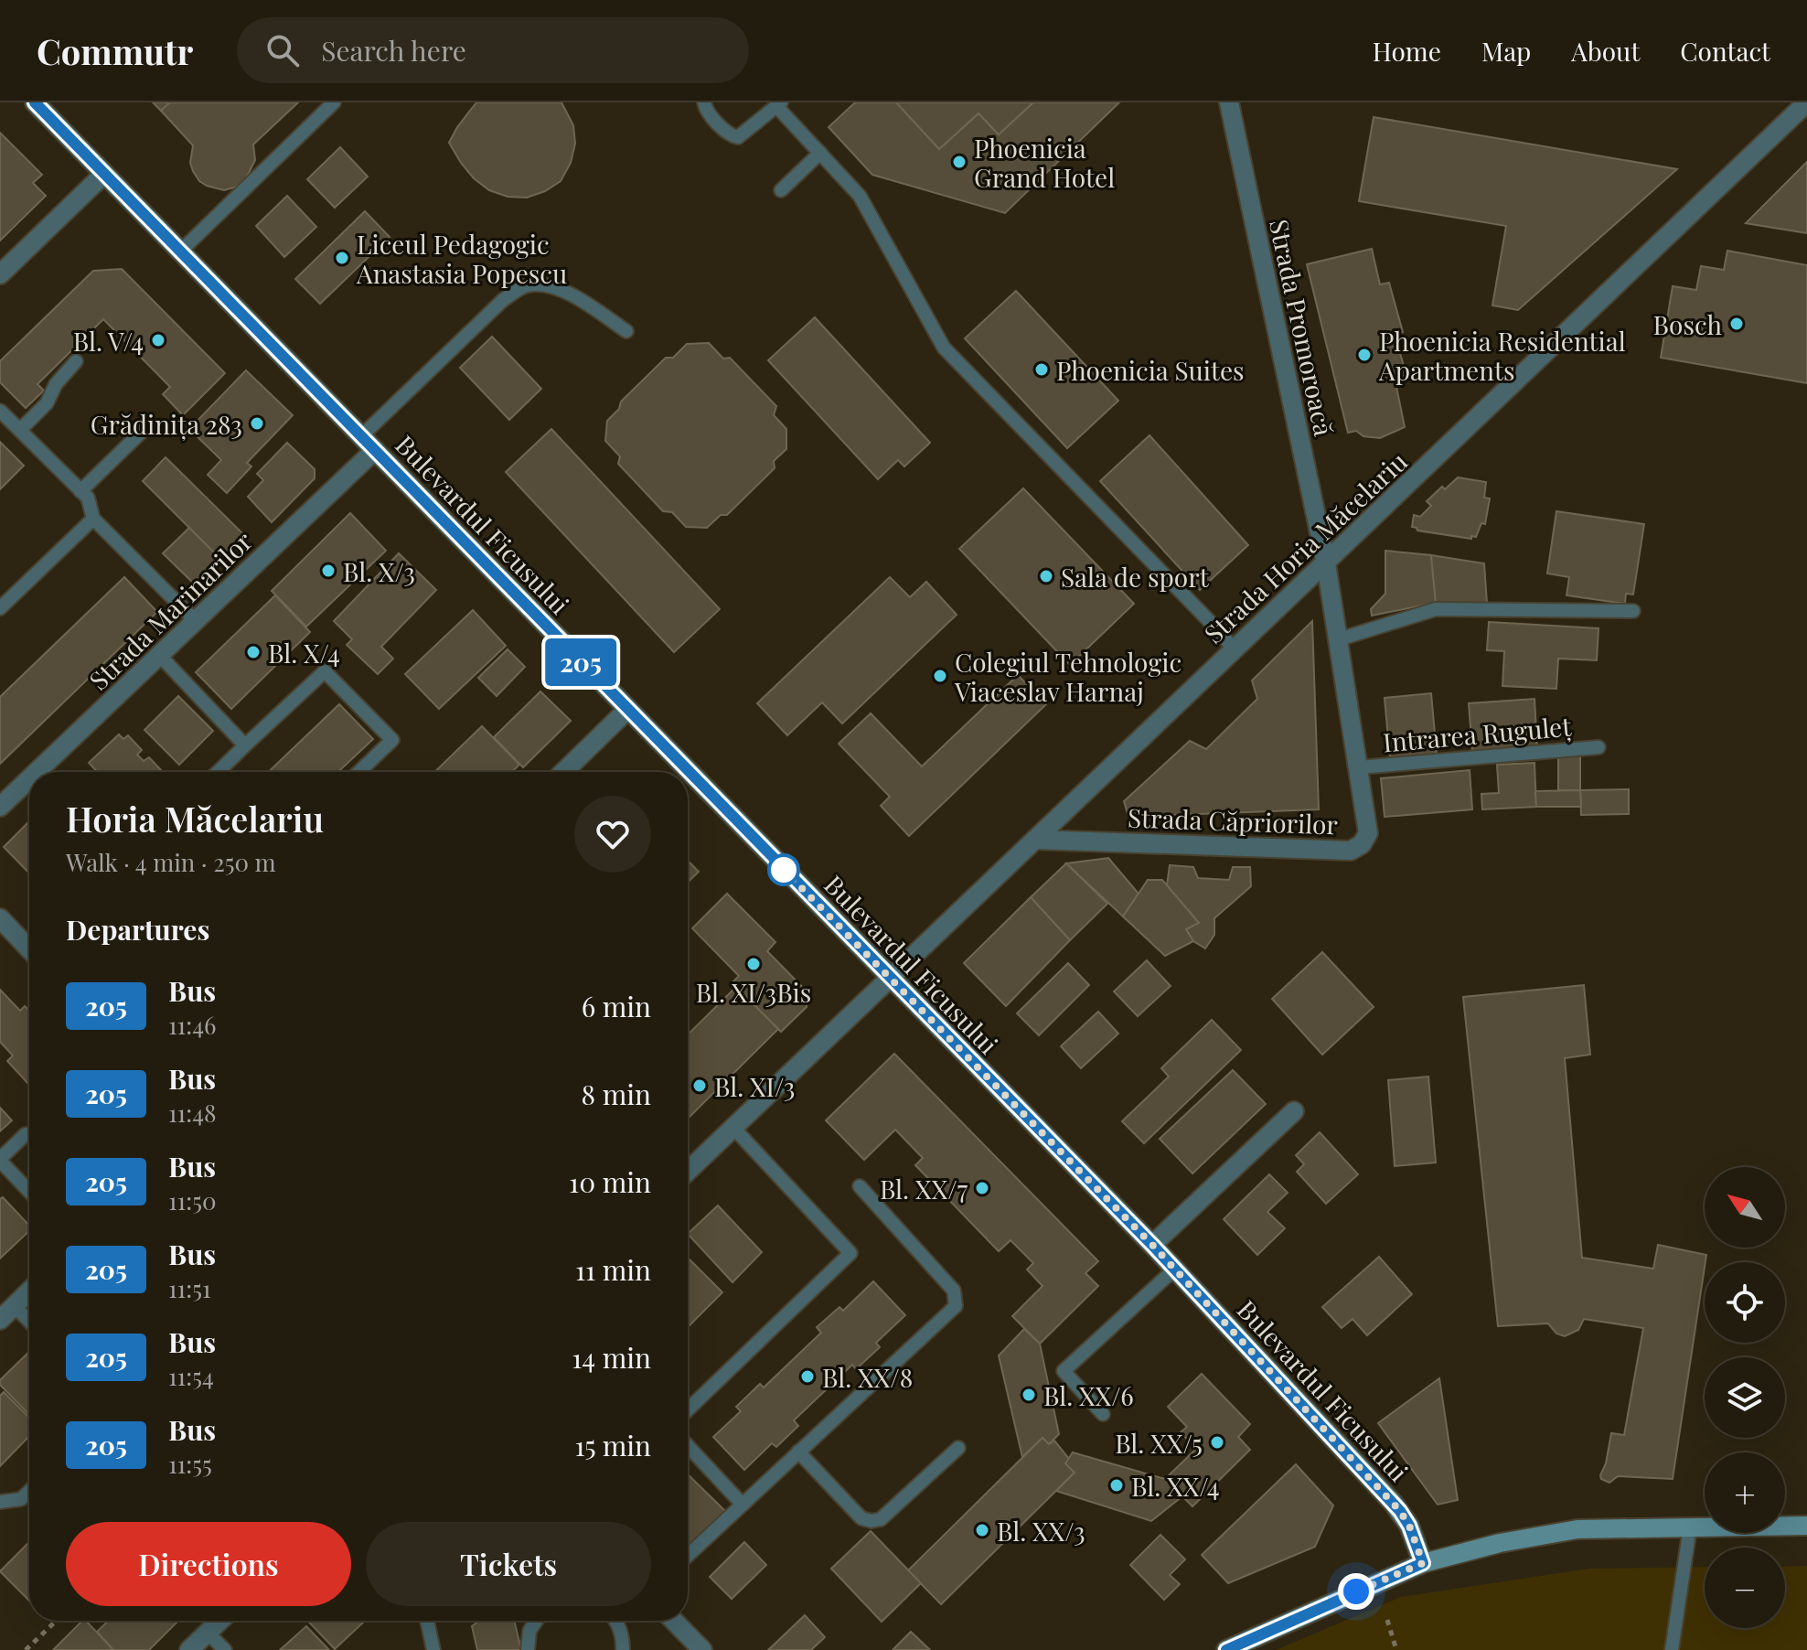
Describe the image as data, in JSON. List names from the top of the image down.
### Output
{
  "streets": {
    "street": [
      "Strada Promoroacă",
      "Bulevardul Ficusului",
      "Strada Horia Măcelariu",
      "Strada Marinarilor",
      "Strada Căpriorilor"
    ],
    "lane": ["Intrarea Ruguleț"]
  },
  "crossings": [
    ["Strada Promoroacă", "Strada Horia Măcelariu"],
    ["Strada Promoroacă", "Strada Căpriorilor"],
    ["Bulevardul Ficusului", "Strada Horia Măcelariu"],
    ["Bulevardul Ficusului", "Strada Marinarilor"],
    ["Strada Horia Măcelariu", "Strada Căpriorilor"],
    ["Intrarea Ruguleț", "Strada Căpriorilor"]
  ],
  "places": [
    "Phoenicia Grand Hotel",
    "Liceul Pedagogic Anastasia Popescu",
    "Bosch",
    "Bl. V/4",
    "Phoenicia Residential Apartments",
    "Phoenicia Suites",
    "Grădinița 283",
    "Bl. X/3",
    "Sala de sport",
    "Bl. X/4",
    "Colegiul Tehnologic Viaceslav Harnaj",
    "Bl. XI/3Bis",
    "Bl. XI/3",
    "Bl. XX/7",
    "Bl. XX/8",
    "Bl. XX/6",
    "Bl. XX/5",
    "Bl. XX/4",
    "Bl. XX/3"
  ],
  "lines": ["bus line 205"],
  "north": "top left",
  "page": {
    "header": "Commutr",
    "search": "Search here",
    "nav": [
      "Home",
      "Map",
      "About",
      "Contact"
    ],
    "on_map": "205",
    "heading": [
      ["Horia Măcelariu", "Walk · 4 min · 250 m"],
      "Departures"
    ],
    "list": [
      {
        "mark": "205",
        "name": "Bus",
        "note": "11:46",
        "value": "6 min"
      },
      {
        "mark": "205",
        "name": "Bus",
        "note": "11:48",
        "value": "8 min"
      },
      {
        "mark": "205",
        "name": "Bus",
        "note": "11:50",
        "value": "10 min"
      },
      {
        "mark": "205",
        "name": "Bus",
        "note": "11:51",
        "value": "11 min"
      },
      {
        "mark": "205",
        "name": "Bus",
        "note": "11:54",
        "value": "14 min"
      },
      {
        "mark": "205",
        "name": "Bus",
        "note": "11:55",
        "value": "15 min"
      }
    ],
    "map_buttons": ["+", "−"],
    "buttons": ["Directions", "Tickets"]
  }
}
